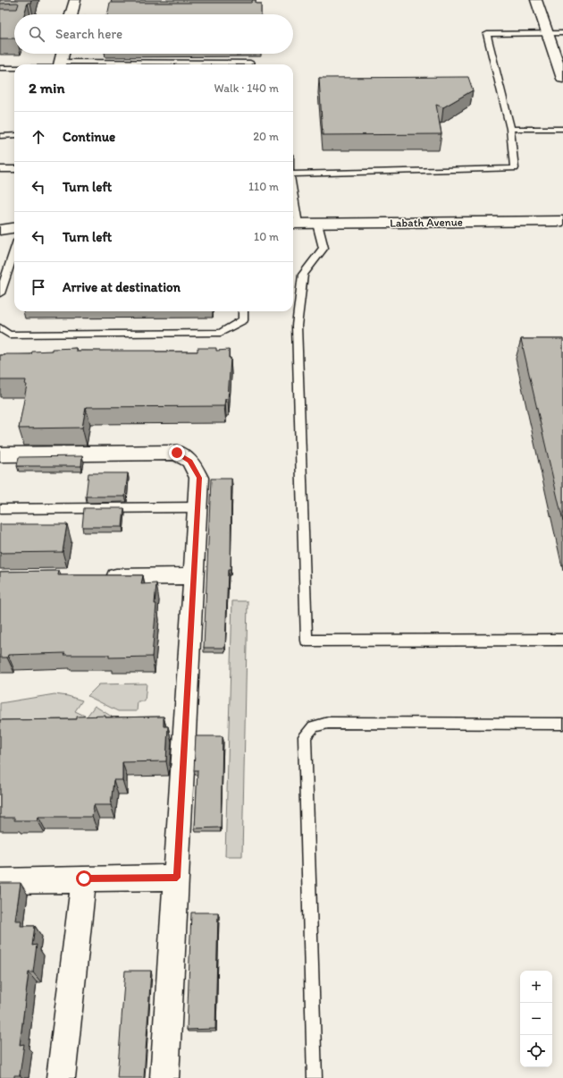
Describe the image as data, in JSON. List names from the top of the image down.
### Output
{
  "streets": {
    "street": ["Labath Avenue"]
  },
  "page": {
    "search": "Search here",
    "heading": ["2 min", "Walk · 140 m"],
    "list": [
      ["Continue", "20 m"],
      ["Turn left", "110 m"],
      ["Turn left", "10 m"],
      "Arrive at destination"
    ],
    "map_buttons": ["+", "−"]
  }
}
